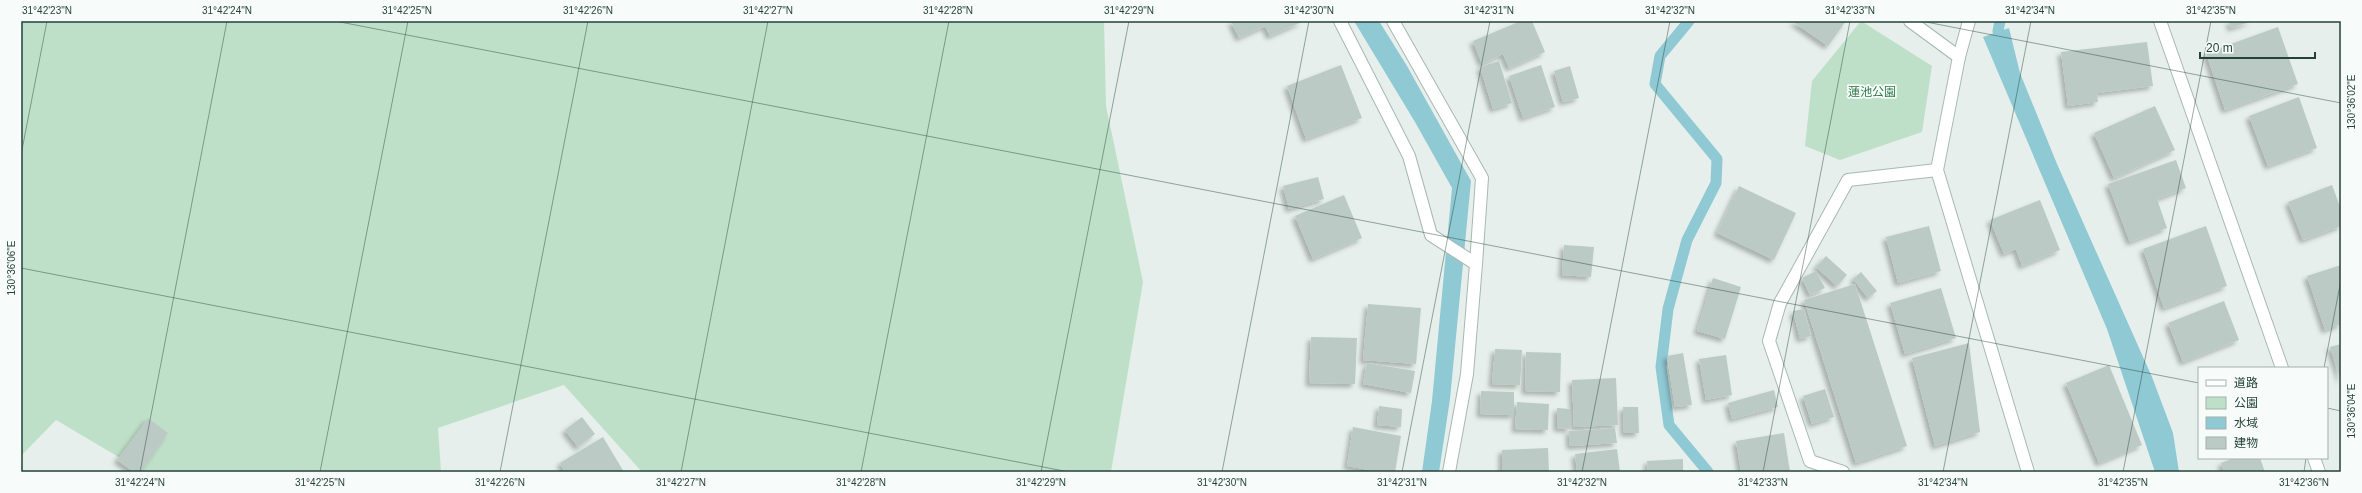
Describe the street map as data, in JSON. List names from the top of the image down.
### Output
{
  "parks": ["蓮池公園"],
  "legend": [
    "道路",
    "公園",
    "水域",
    "建物"
  ],
  "scale_bar": "20 m",
  "coordinates": [
    "31°42'23\"N",
    "31°42'24\"N",
    "31°42'25\"N",
    "31°42'26\"N",
    "31°42'27\"N",
    "31°42'28\"N",
    "31°42'29\"N",
    "31°42'30\"N",
    "31°42'31\"N",
    "31°42'32\"N",
    "31°42'33\"N",
    "31°42'34\"N",
    "31°42'35\"N",
    "130°36'02\"E",
    "130°36'06\"E",
    "130°36'04\"E",
    "31°42'36\"N"
  ]
}
